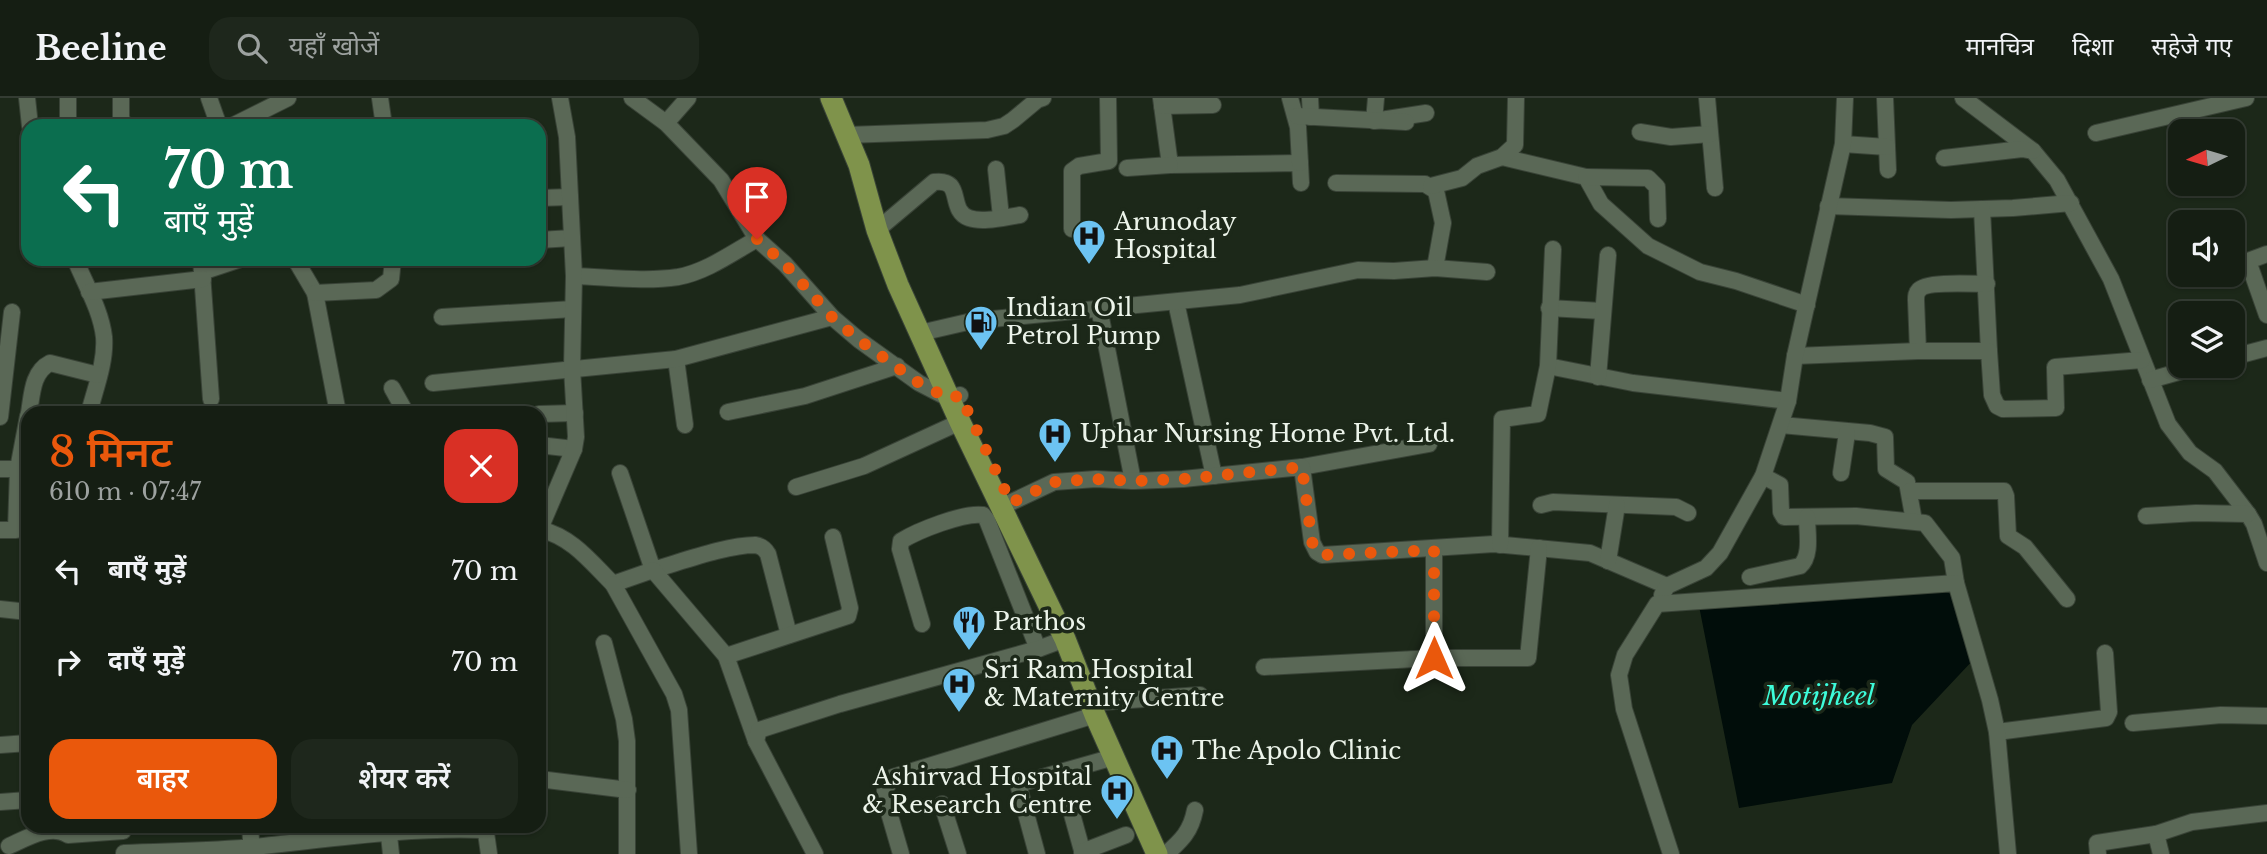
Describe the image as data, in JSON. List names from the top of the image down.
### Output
{
  "water": ["Motijheel"],
  "places": {
    "hospital": [
      "Arunoday Hospital",
      "Uphar Nursing Home Pvt. Ltd.",
      "Sri Ram Hospital & Maternity Centre",
      "The Apolo Clinic",
      "Ashirvad Hospital & Research Centre"
    ],
    "fuel station": ["Indian Oil Petrol Pump"],
    "restaurant": ["Parthos"]
  },
  "north": "left",
  "page": {
    "header": "Beeline",
    "search": "यहाँ खोजें",
    "nav": ["मानचित्र", "दिशा", "सहेजे गए"],
    "turn": ["70 m", "बाएँ मुड़ें"],
    "heading": ["8 मिनट", "610 m · 07:47"],
    "list": [
      {
        "name": "बाएँ मुड़ें",
        "value": "70 m"
      },
      {
        "name": "दाएँ मुड़ें",
        "value": "70 m"
      }
    ],
    "buttons": ["बाहर", "शेयर करें"]
  }
}
